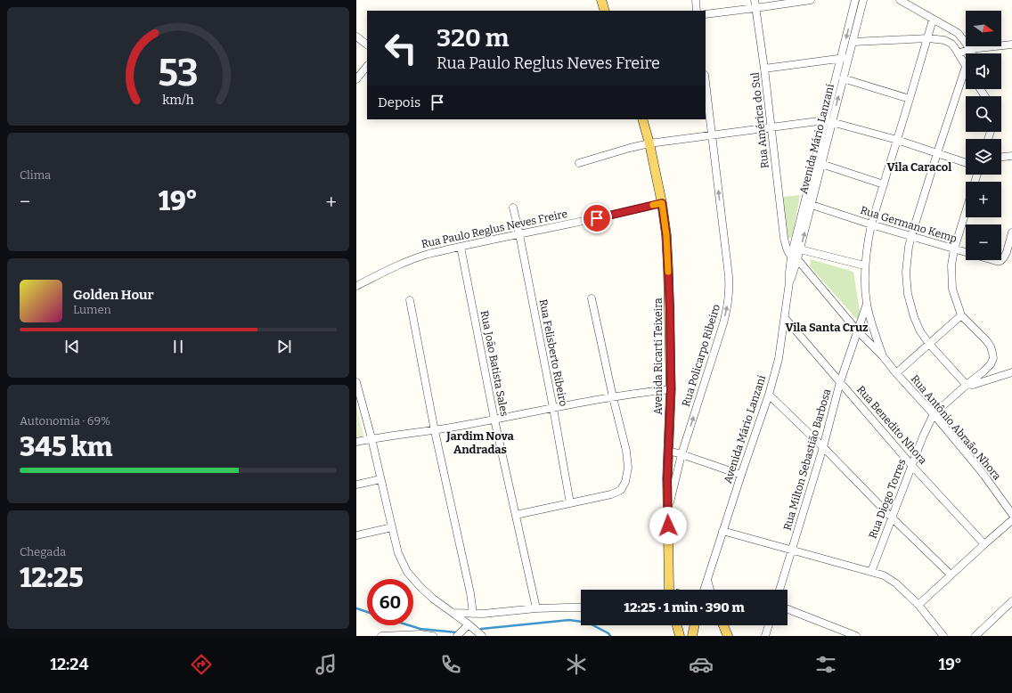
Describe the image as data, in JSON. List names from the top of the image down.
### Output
{
  "streets": {
    "main road": ["Avenida Ricarti Teixeira"],
    "street": [
      "Rua América do Sul",
      "Avenida Mário Lanzani",
      "Rua Germano Kemp",
      "Rua Paulo Reglus Neves Freire",
      "Rua Felisberto Ribeiro",
      "Rua Policarpo Ribeiro",
      "Rua João Batista Sales",
      "Rua Benedito Nhora",
      "Rua Antônio Abraão Nhora",
      "Rua Milton Sebastião Barbosa",
      "Rua Diogo Torres"
    ]
  },
  "crossings": [
    ["Rua América do Sul", "Avenida Mário Lanzani"],
    ["Rua América do Sul", "Rua Antônio Abraão Nhora"],
    ["Rua América do Sul", "Rua Milton Sebastião Barbosa"],
    ["Avenida Mário Lanzani", "Rua Germano Kemp"],
    ["Avenida Mário Lanzani", "Rua Benedito Nhora"],
    ["Rua Paulo Reglus Neves Freire", "Rua Felisberto Ribeiro"],
    ["Rua Paulo Reglus Neves Freire", "Avenida Ricarti Teixeira"],
    ["Rua Paulo Reglus Neves Freire", "Rua João Batista Sales"],
    ["Rua Policarpo Ribeiro", "Avenida Ricarti Teixeira"],
    ["Rua Benedito Nhora", "Rua Milton Sebastião Barbosa"],
    ["Rua Benedito Nhora", "Rua Diogo Torres"],
    ["Rua Antônio Abraão Nhora", "Rua Diogo Torres"]
  ],
  "one_way": ["Rua Policarpo Ribeiro"],
  "districts": ["Vila Caracol", "Vila Santa Cruz", "Jardim Nova Andradas"],
  "north": "right",
  "page": {
    "map_buttons": ["+", "−"],
    "turn": ["320 m", "Rua Paulo Reglus Neves Freire"],
    "then": "Depois",
    "tile": [
      "Clima",
      ["Autonomia · 69%", "345 km"],
      ["Chegada", "12:25"]
    ],
    "heat": ["−", "19°", "+"],
    "song": ["Golden Hour", "Lumen"],
    "limit": "60",
    "trip": "12:25 · 1 min · 390 m",
    "tabs": ["12:24", "19°"],
    "gauge": ["53", "km/h"]
  }
}
